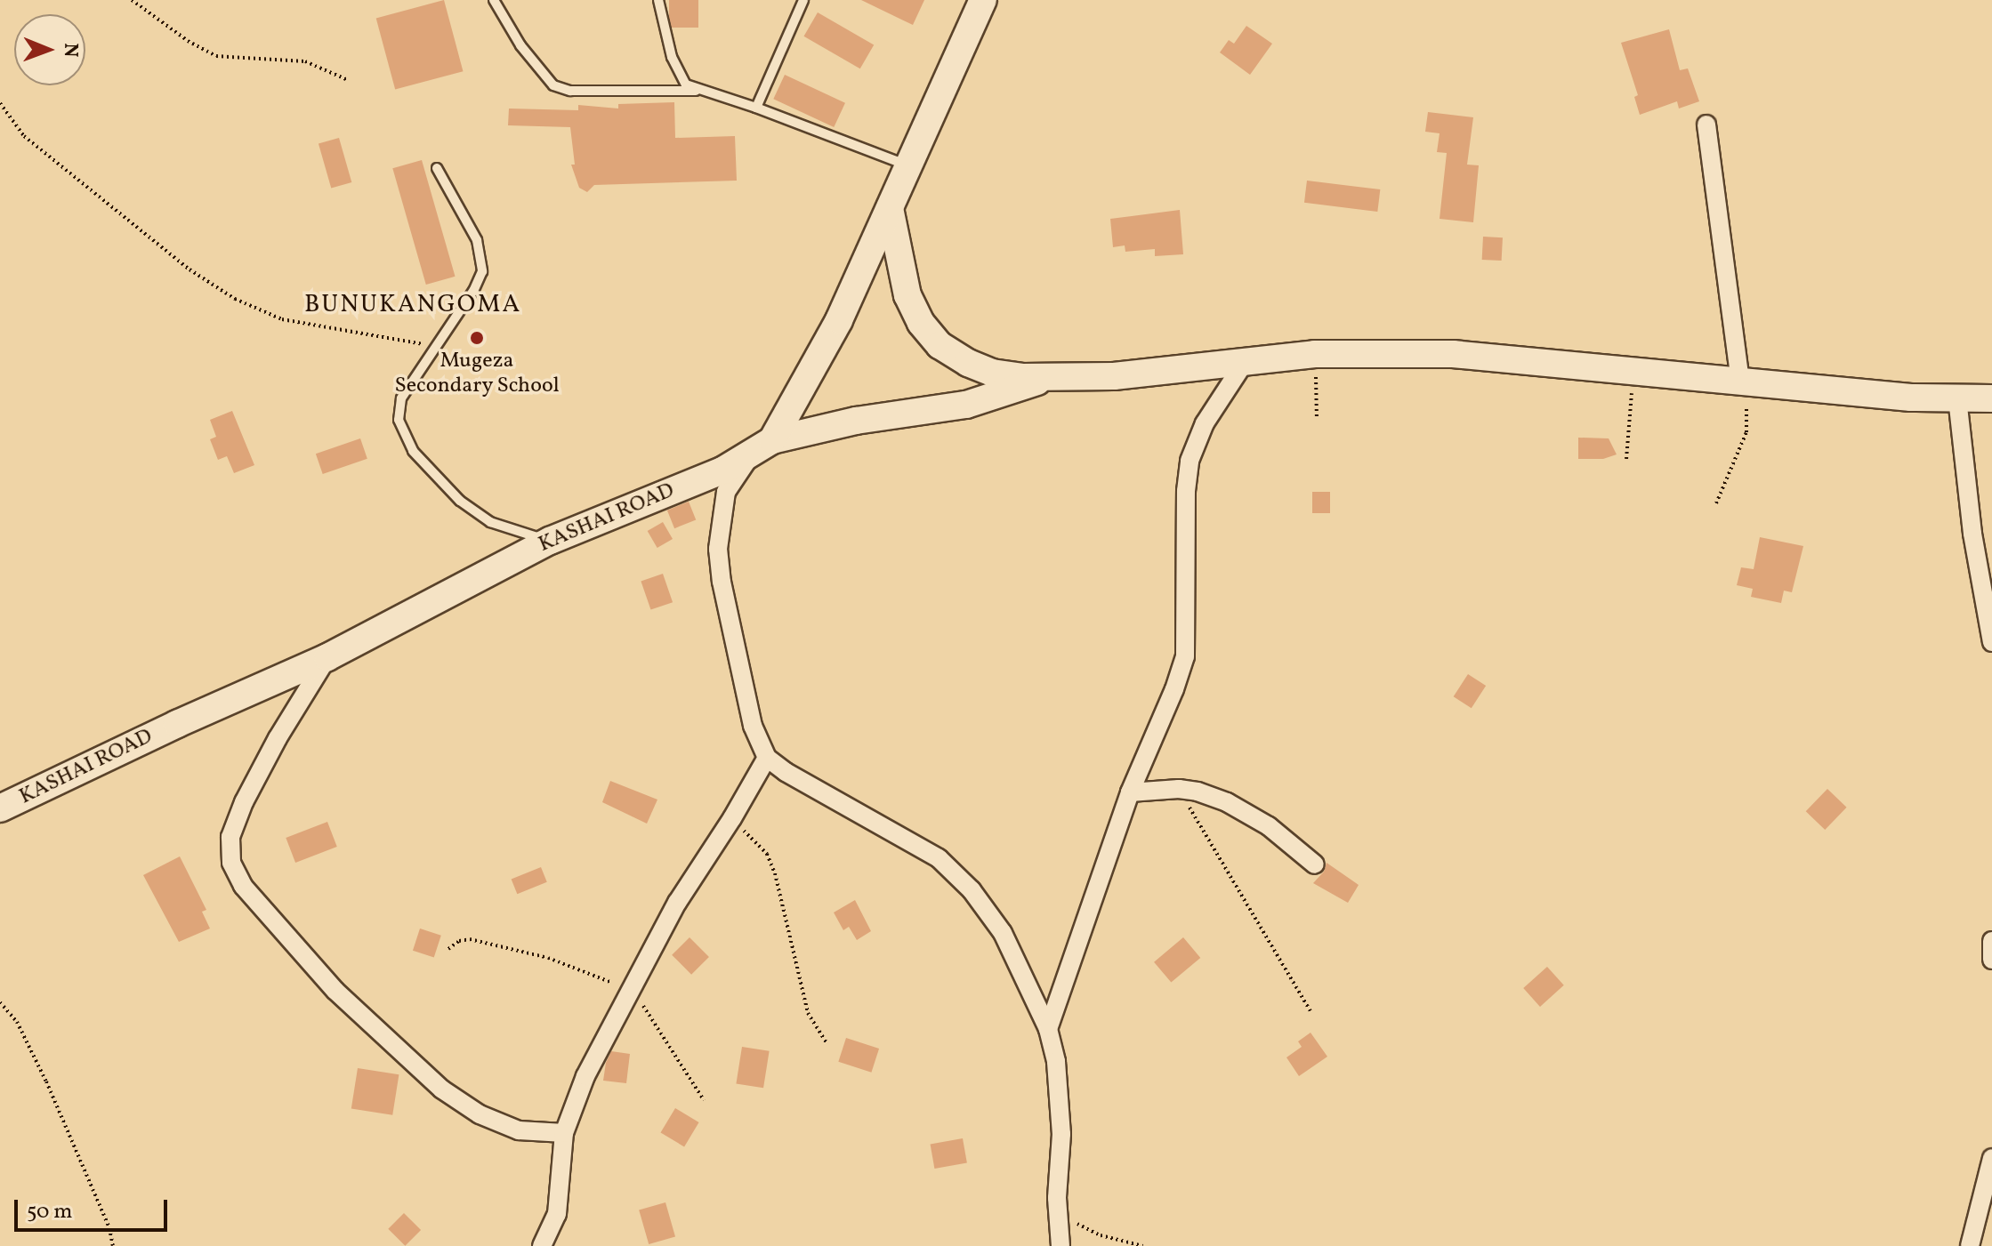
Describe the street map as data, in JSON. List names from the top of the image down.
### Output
{
  "streets": {
    "street": ["KASHAI ROAD"]
  },
  "districts": ["BUNUKANGOMA"],
  "places": ["Mugeza Secondary School"],
  "scale_bar": "50 m",
  "north": "right"
}
